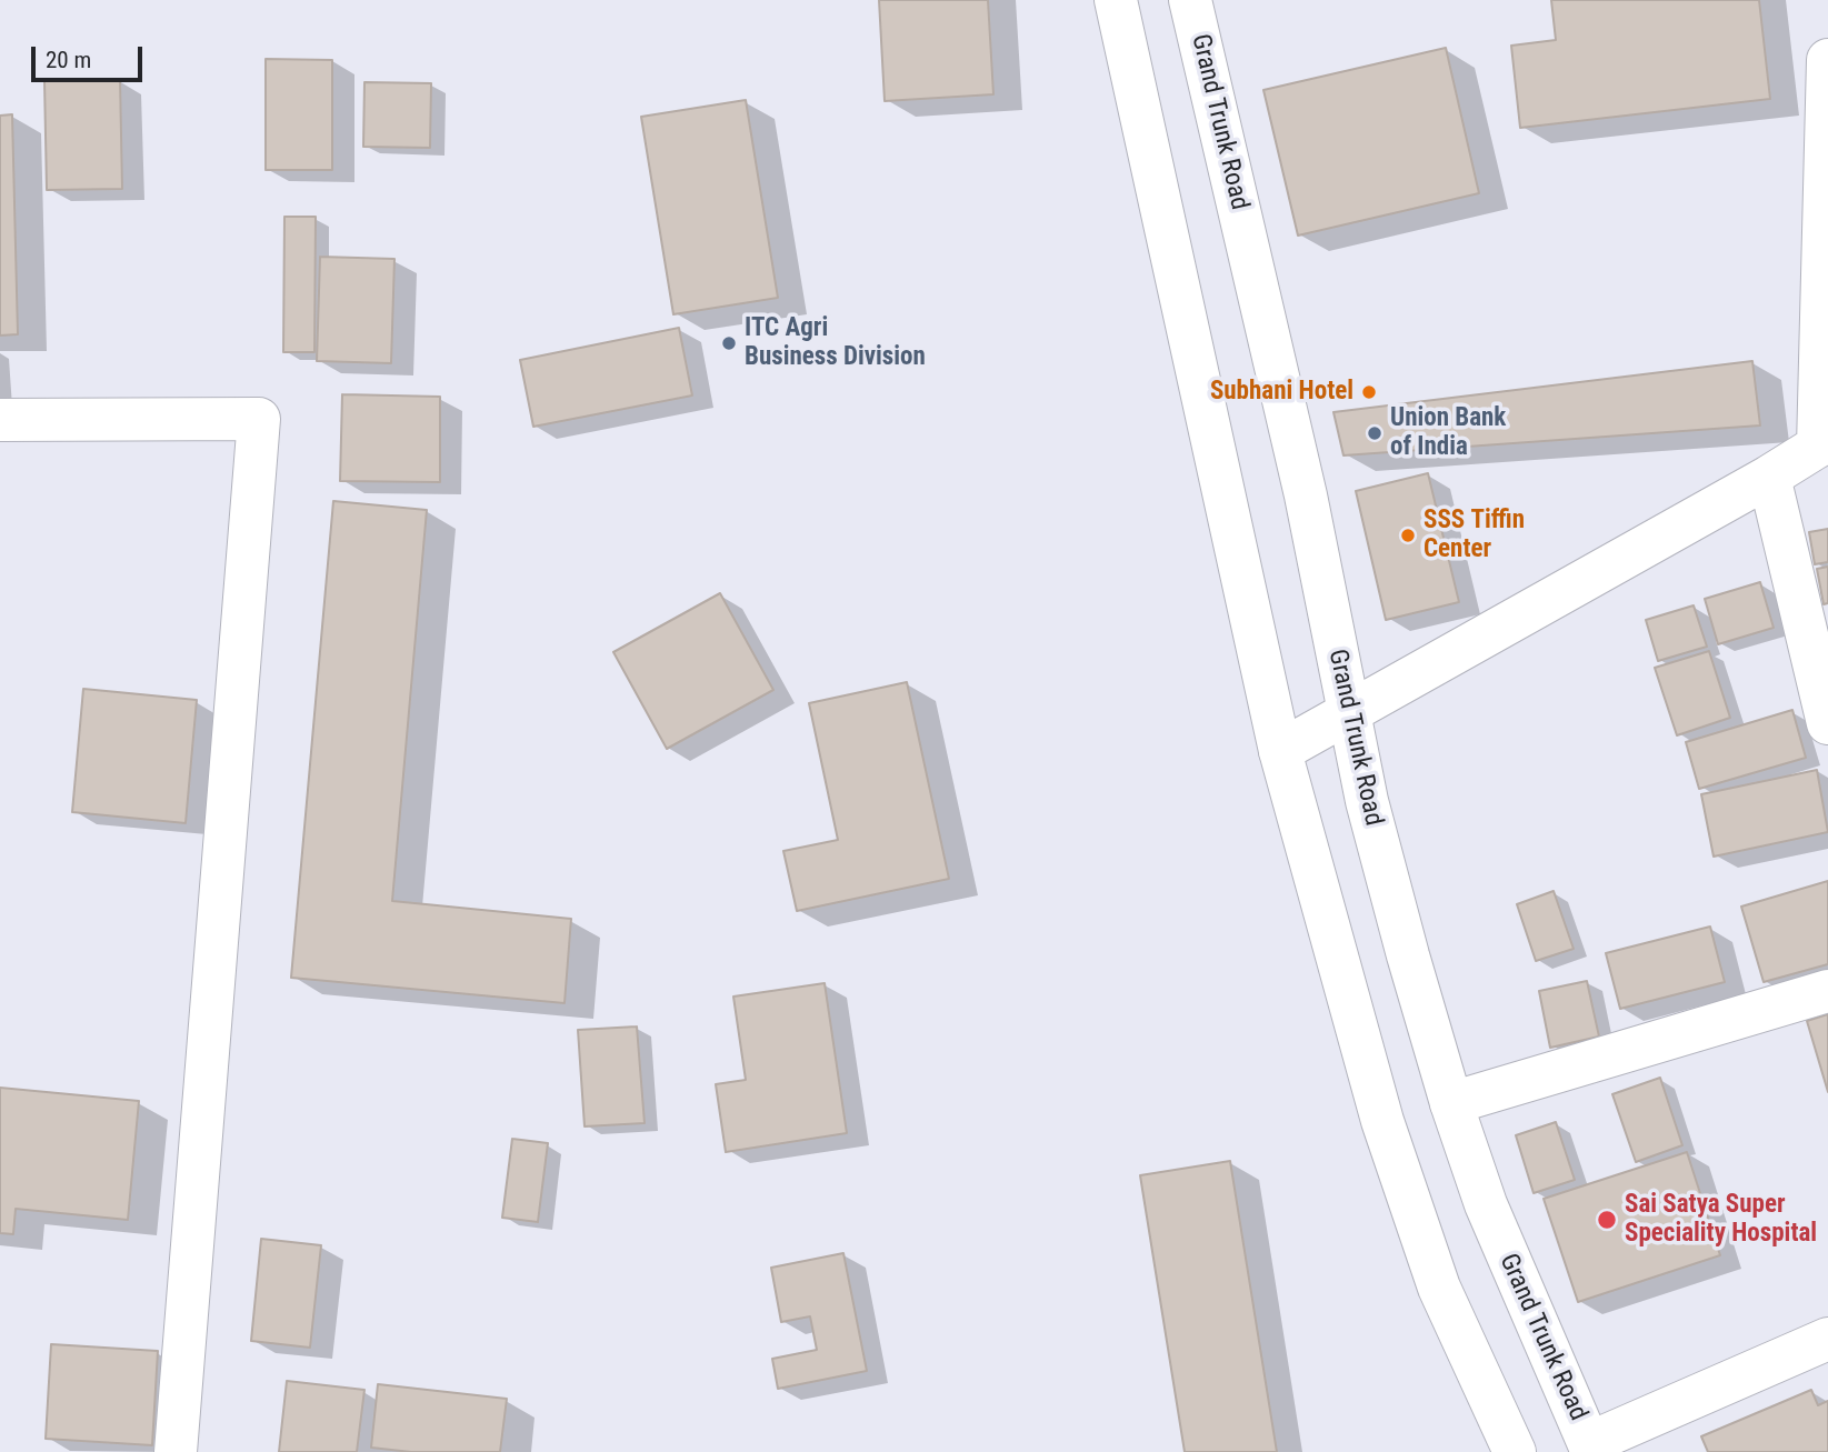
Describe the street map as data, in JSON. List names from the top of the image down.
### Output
{
  "streets": {
    "street": ["Grand Trunk Road"]
  },
  "places": [
    "ITC Agri Business Division",
    "Subhani Hotel",
    "Union Bank of India",
    "SSS Tiffin Center",
    "Sai Satya Super Speciality Hospital"
  ],
  "scale_bar": "20 m"
}
